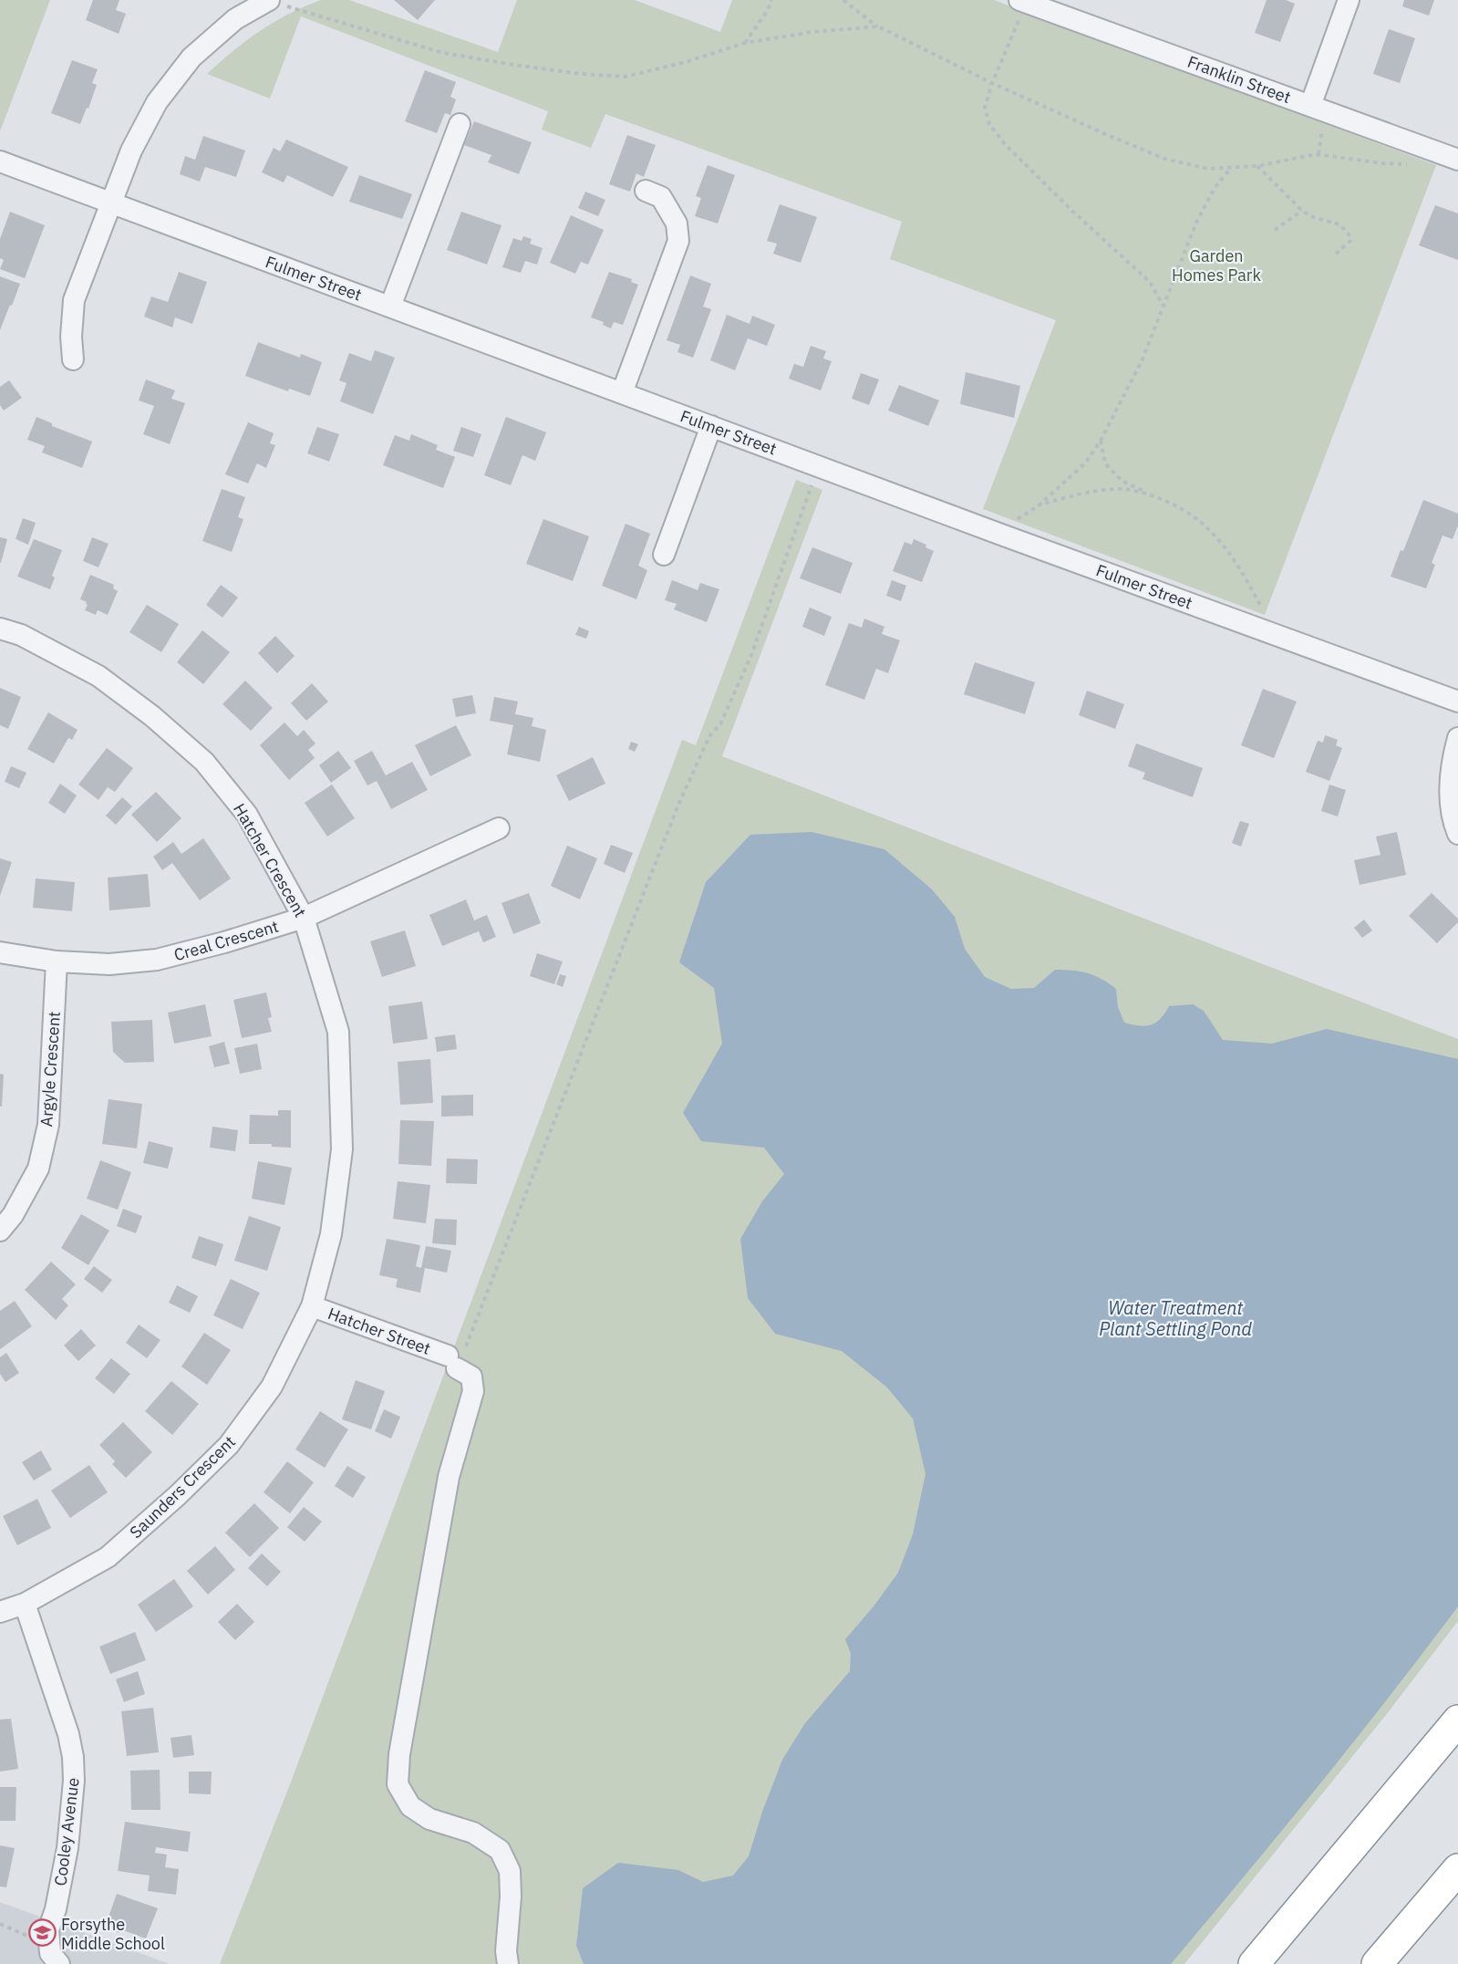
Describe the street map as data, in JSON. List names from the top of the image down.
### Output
{
  "streets": {
    "street": [
      "Franklin Street",
      "Fulmer Street",
      "Hatcher Crescent",
      "Creal Crescent",
      "Argyle Crescent",
      "Hatcher Street",
      "Saunders Crescent",
      "Cooley Avenue"
    ]
  },
  "crossings": [
    ["Hatcher Crescent", "Creal Crescent"],
    ["Hatcher Crescent", "Hatcher Street"],
    ["Hatcher Crescent", "Saunders Crescent"],
    ["Creal Crescent", "Argyle Crescent"],
    ["Hatcher Street", "Saunders Crescent"],
    ["Saunders Crescent", "Cooley Avenue"]
  ],
  "water": ["Water Treatment Plant Settling Pond"],
  "parks": ["Garden Homes Park"],
  "places": {
    "school or university": ["Forsythe Middle School"]
  }
}
